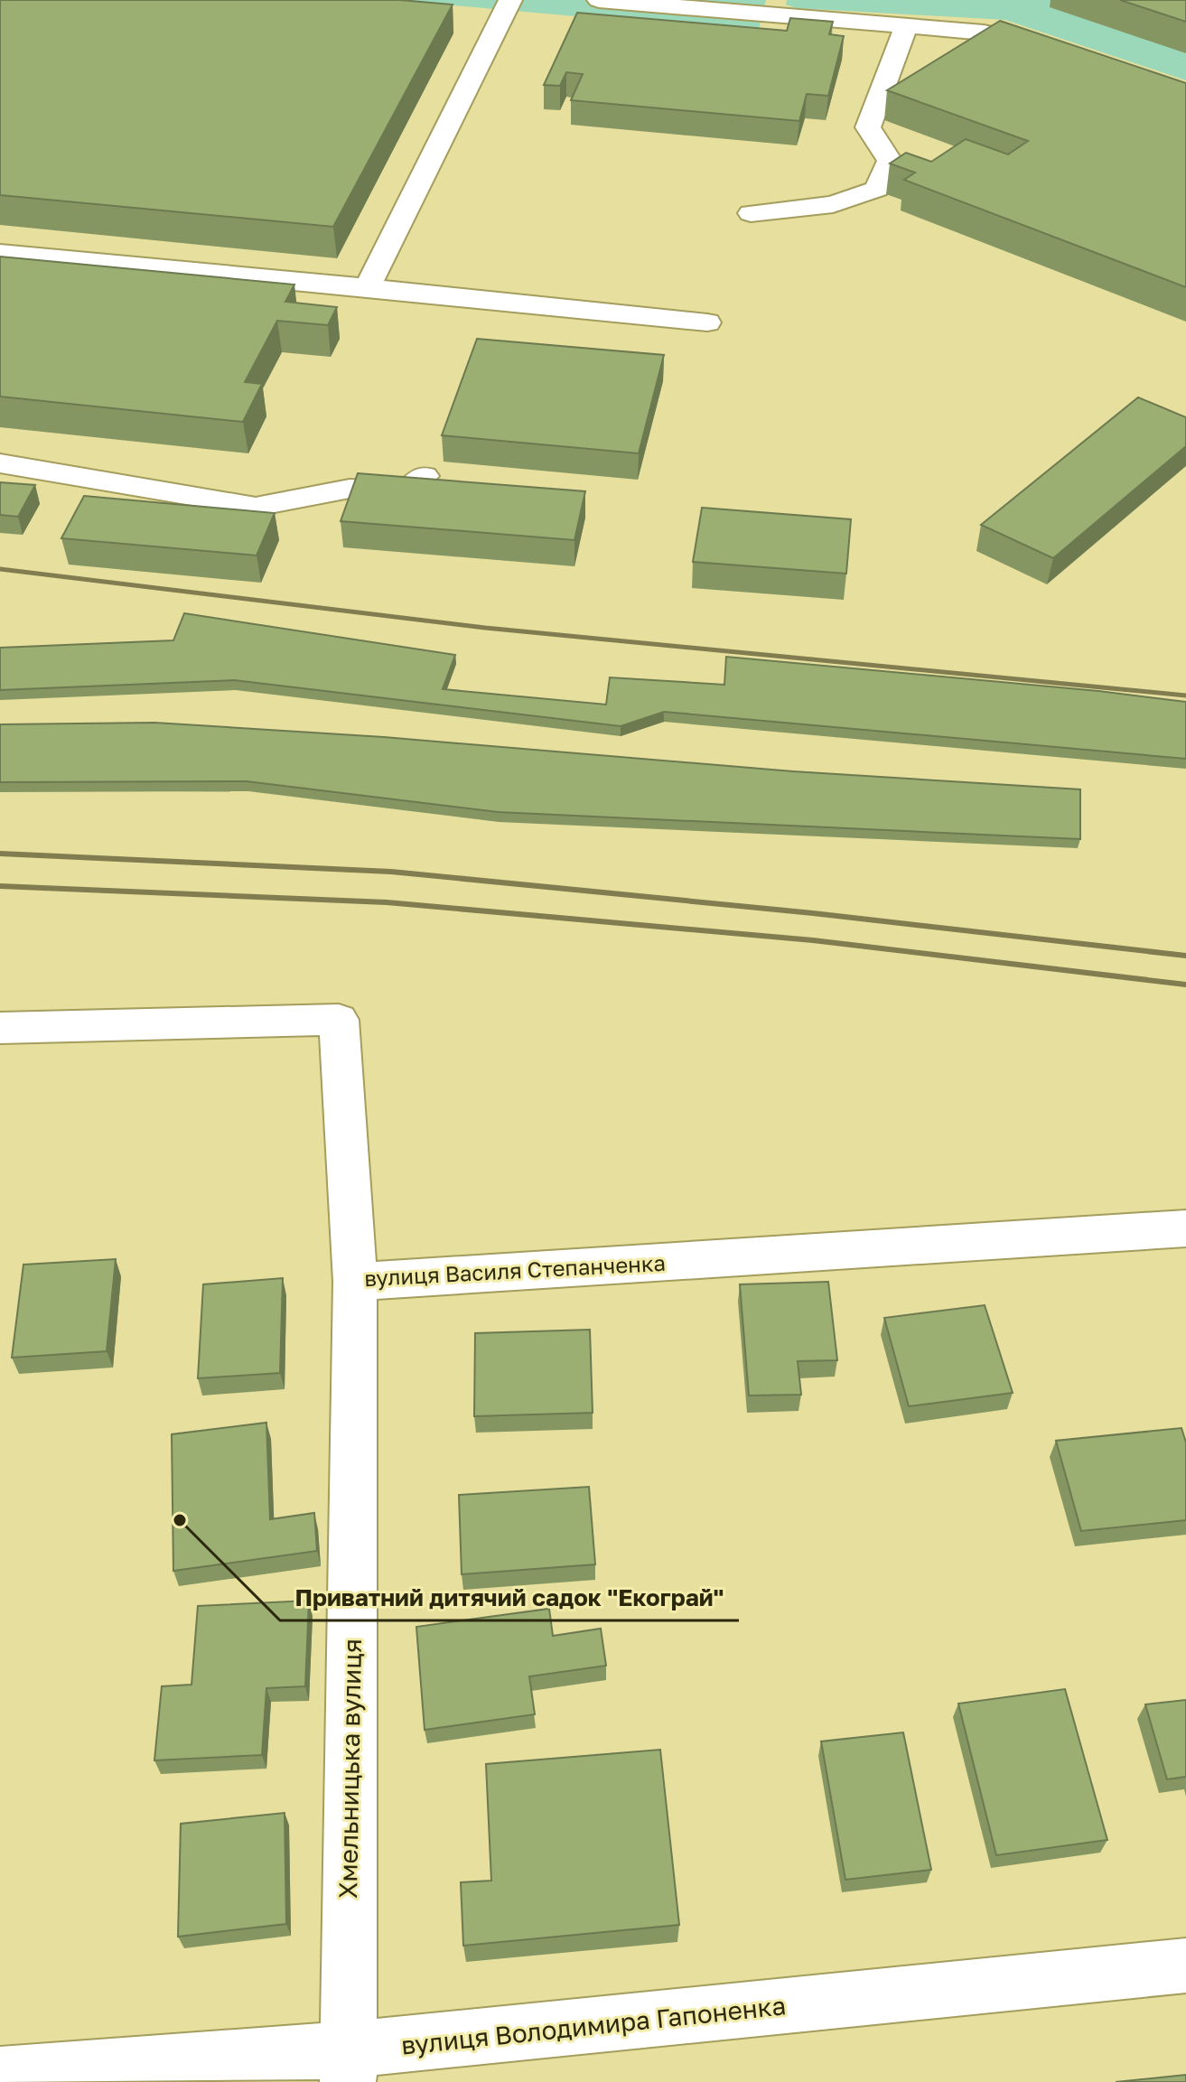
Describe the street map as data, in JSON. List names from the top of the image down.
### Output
{
  "streets": {
    "street": ["вулиця Василя Степанченка", "Хмельницька вулиця", "вулиця Володимира Гапоненка"]
  },
  "crossings": [
    ["вулиця Василя Степанченка", "Хмельницька вулиця"],
    ["Хмельницька вулиця", "вулиця Володимира Гапоненка"]
  ],
  "places": ["Приватний дитячий садок \"Екограй\""]
}
